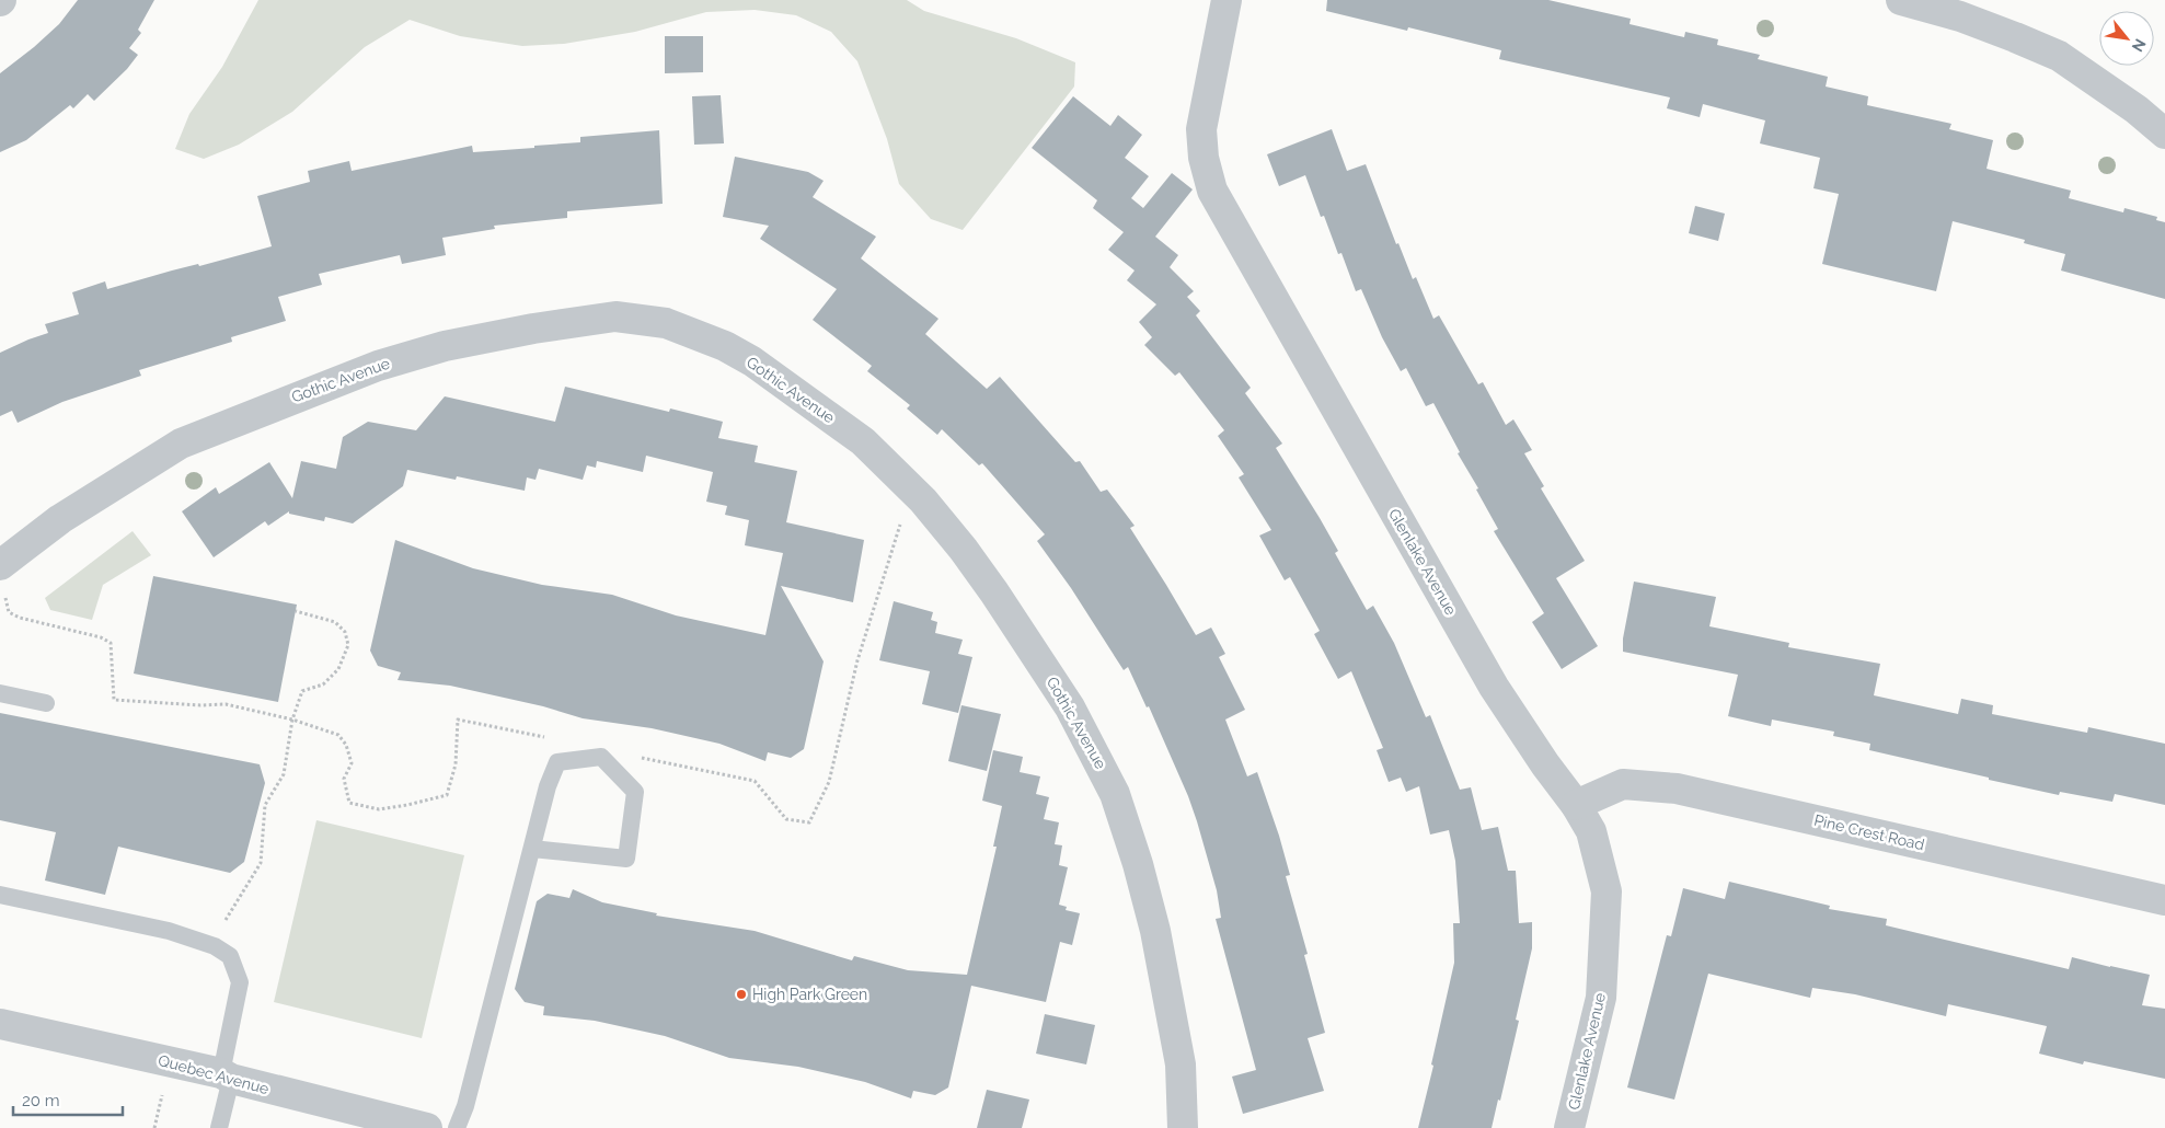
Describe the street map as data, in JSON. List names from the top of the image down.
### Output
{
  "streets": {
    "street": [
      "Gothic Avenue",
      "Glenlake Avenue",
      "Pine Crest Road",
      "Quebec Avenue"
    ]
  },
  "crossings": [
    ["Glenlake Avenue", "Pine Crest Road"]
  ],
  "places": ["High Park Green"],
  "scale_bar": "20 m",
  "north": "bottom right"
}
